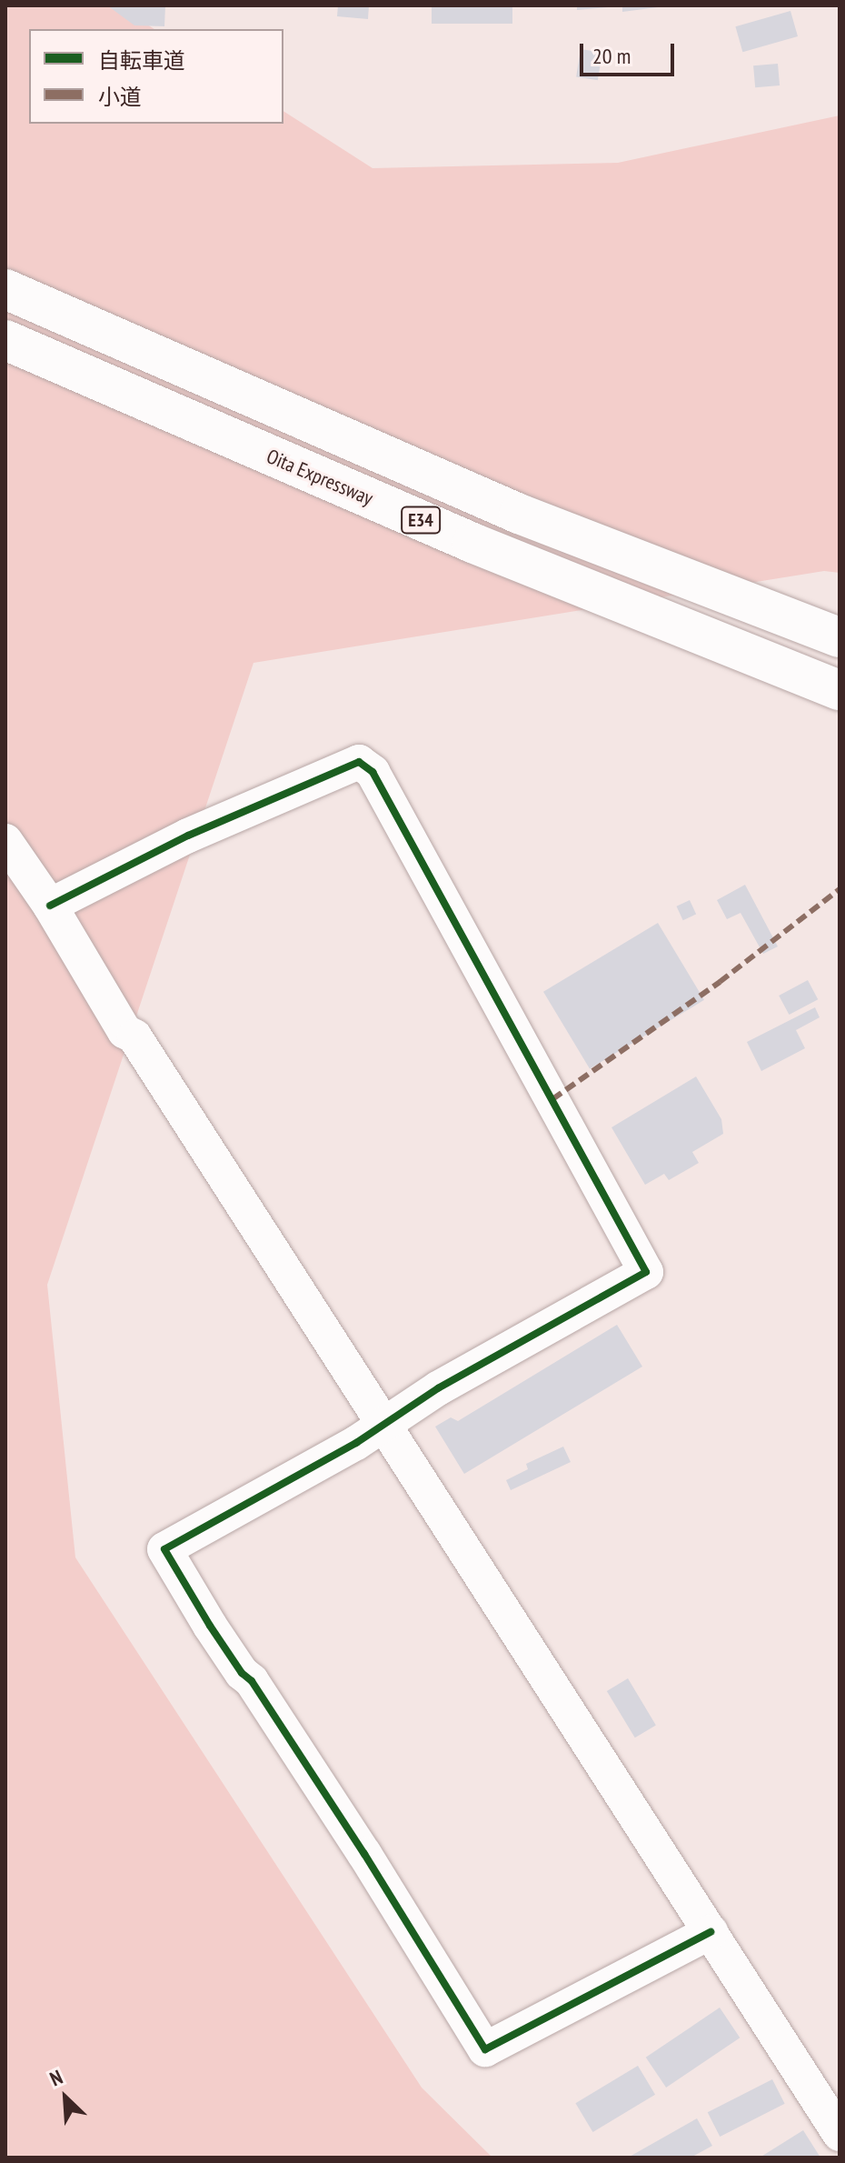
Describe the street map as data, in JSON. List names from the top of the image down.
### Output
{
  "streets": {
    "highway": ["Oita Expressway", "E34"]
  },
  "legend": ["自転車道", "小道"],
  "scale_bar": "20 m",
  "north": "top left"
}
